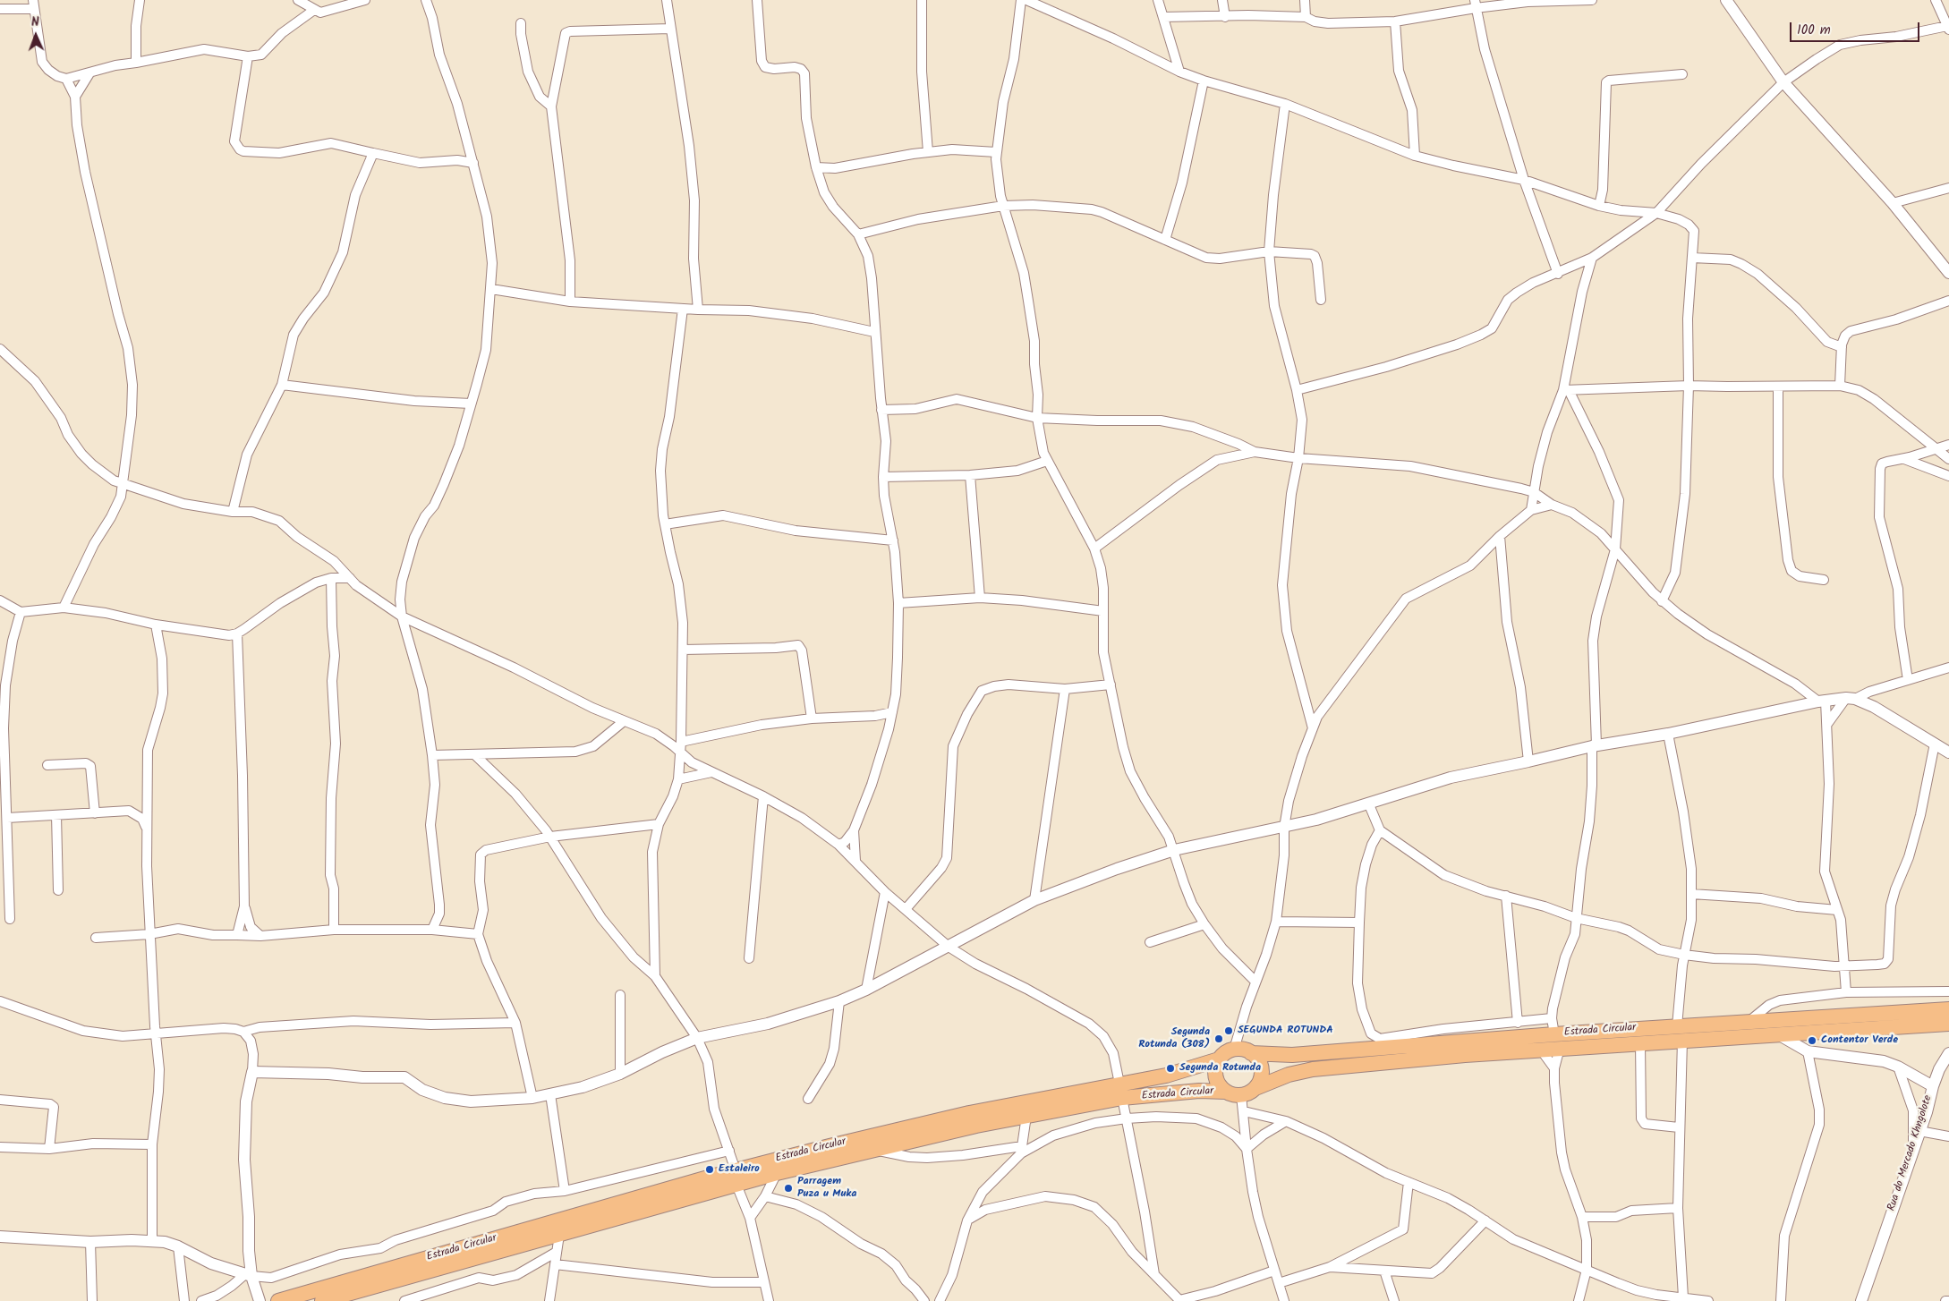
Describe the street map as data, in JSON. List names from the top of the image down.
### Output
{
  "streets": {
    "main road": ["Estrada Circular"],
    "street": ["Rua do Mercado Khngolote"]
  },
  "crossings": [
    ["Estrada Circular", "Rua do Mercado Khngolote"]
  ],
  "places": [
    "SEGUNDA ROTUNDA",
    "Segunda Rotunda (308)",
    "Contentor Verde",
    "Segunda Rotunda",
    "Estaleiro",
    "Parragem Puza u Muka"
  ],
  "scale_bar": "100 m",
  "north": "top"
}
